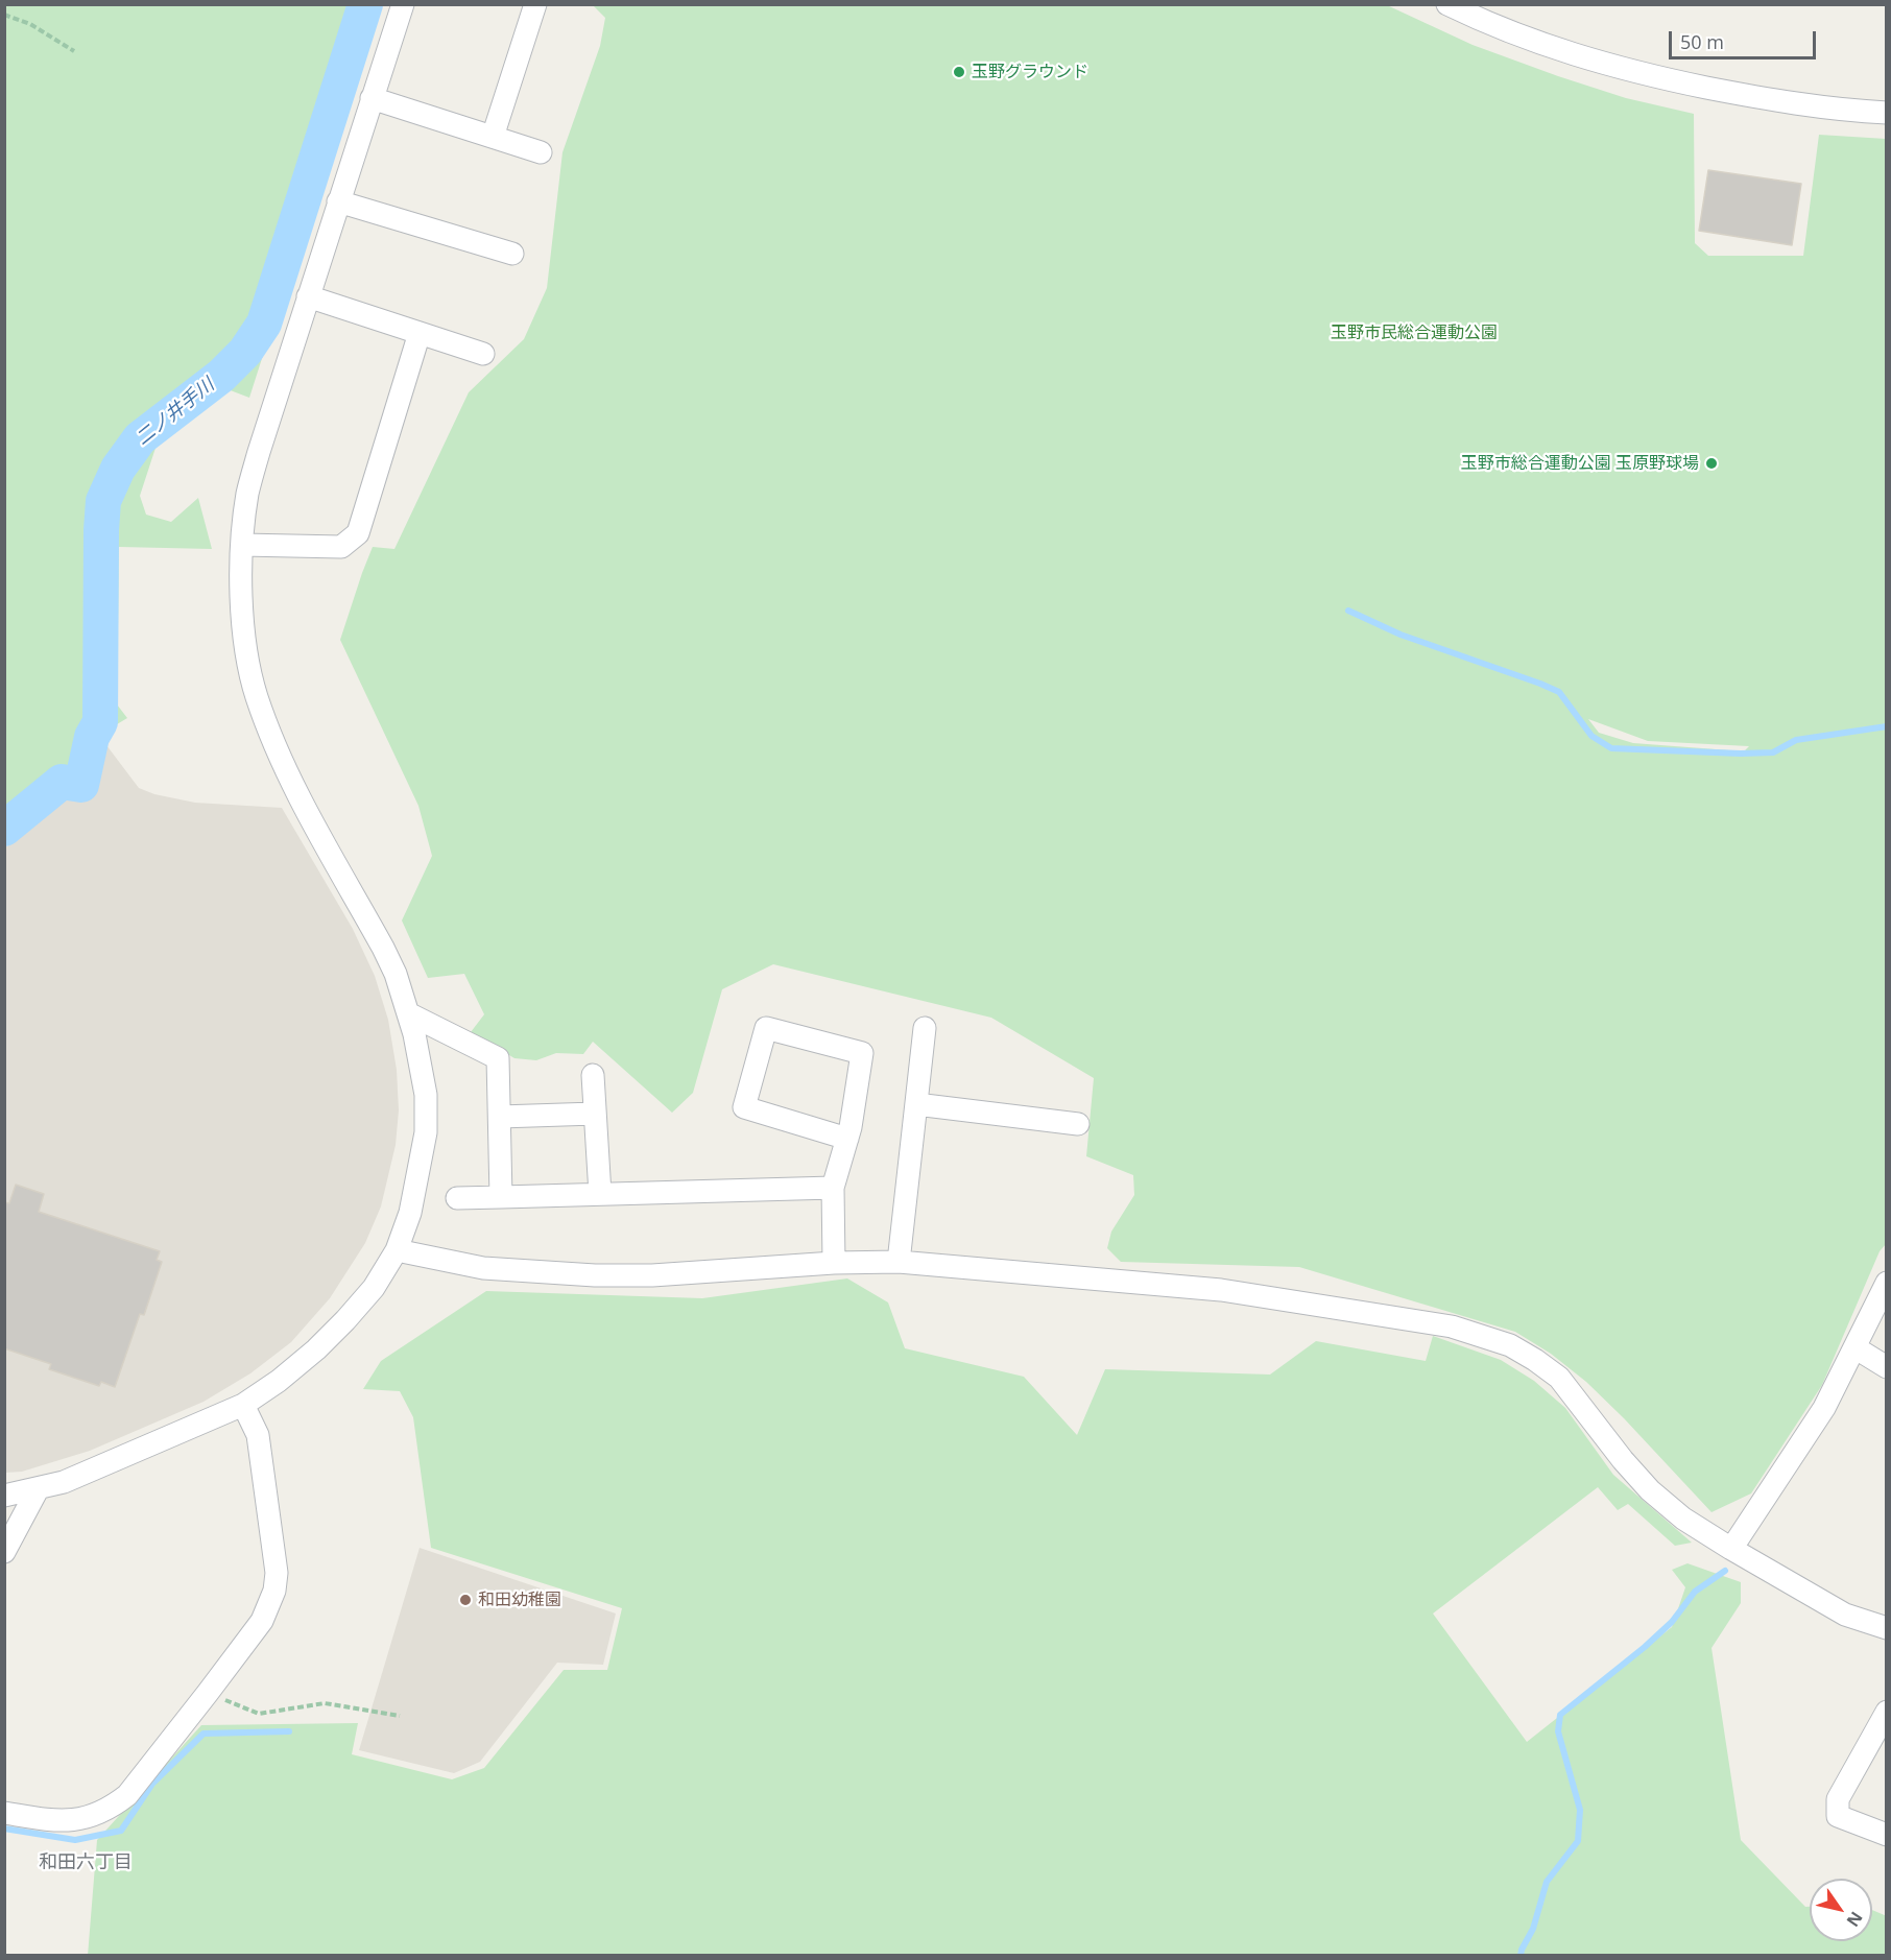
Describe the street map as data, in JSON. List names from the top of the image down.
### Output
{
  "districts": ["和田六丁目"],
  "water": ["二ノ井手川"],
  "parks": ["玉野市民総合運動公園"],
  "places": ["玉野グラウンド", "玉野市総合運動公園 玉原野球場", "和田幼稚園"],
  "scale_bar": "50 m",
  "north": "bottom right"
}
